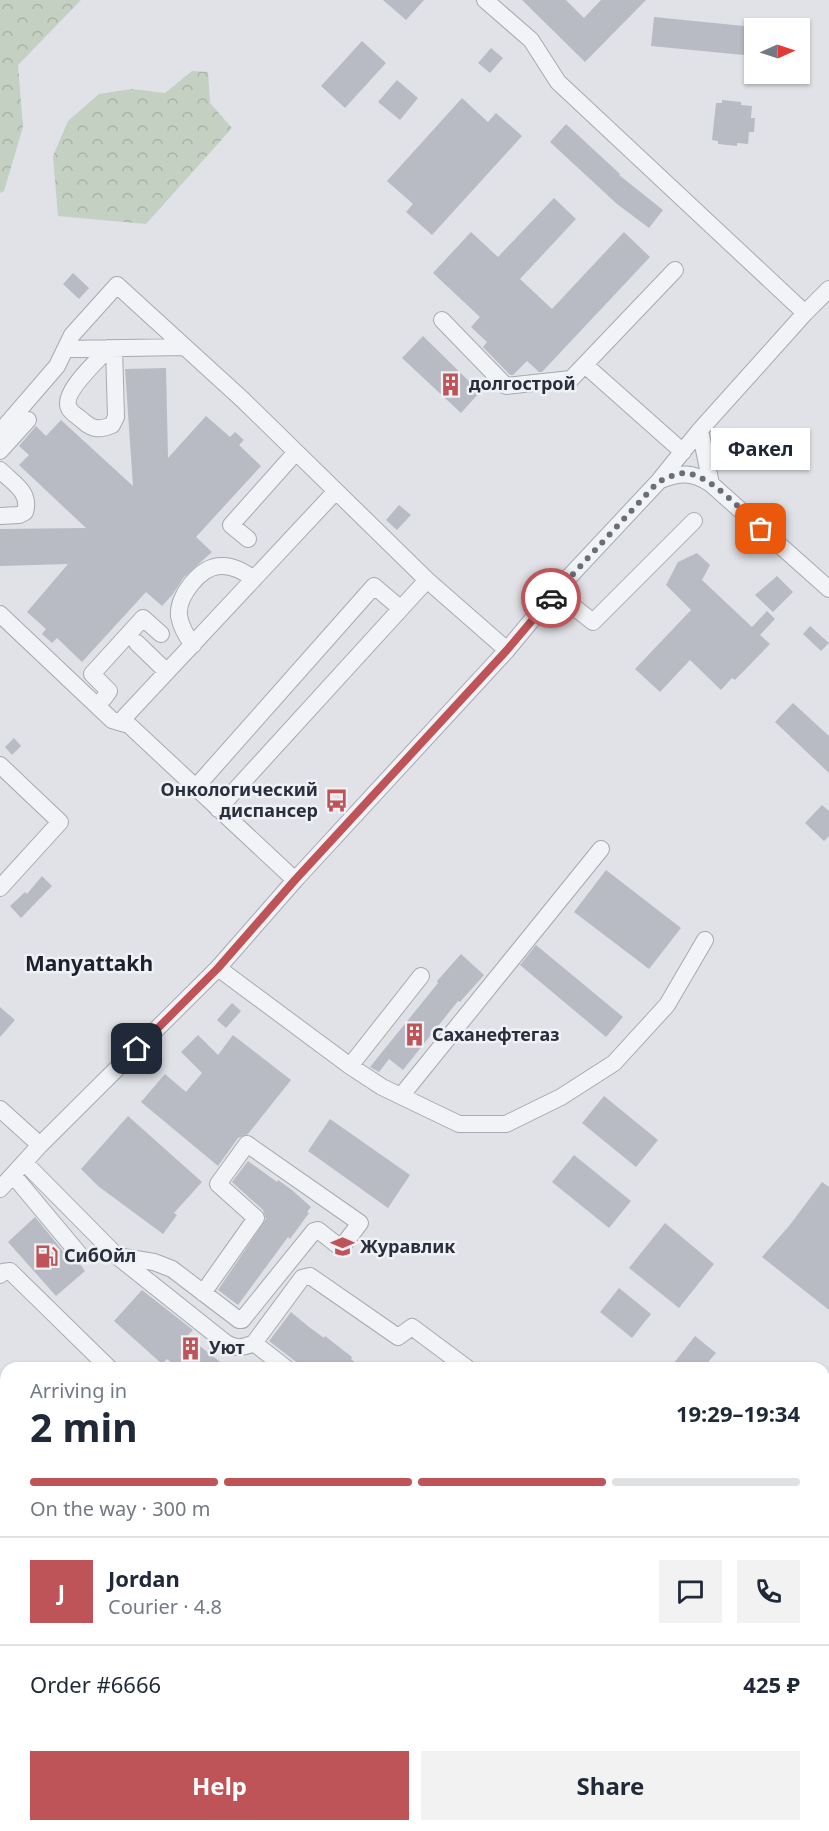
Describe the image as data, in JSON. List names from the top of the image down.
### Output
{
  "districts": ["Manyattakh"],
  "places": {
    "building": ["долгострой", "Саханефтегаз", "Уют"],
    "other": ["Факел"],
    "bus stop": ["Онкологический диспансер"],
    "school or university": ["Журавлик"],
    "fuel station": ["СибОйл"]
  },
  "north": "right",
  "page": {
    "bubble": "Факел",
    "heading": ["2 min", "Arriving in", "19:29–19:34"],
    "panel": [
      "Jordan",
      "Courier · 4.8",
      "Order #6666",
      "425 ₽"
    ],
    "bar": "On the way · 300 m",
    "round": "J",
    "buttons": ["Help", "Share"]
  }
}
